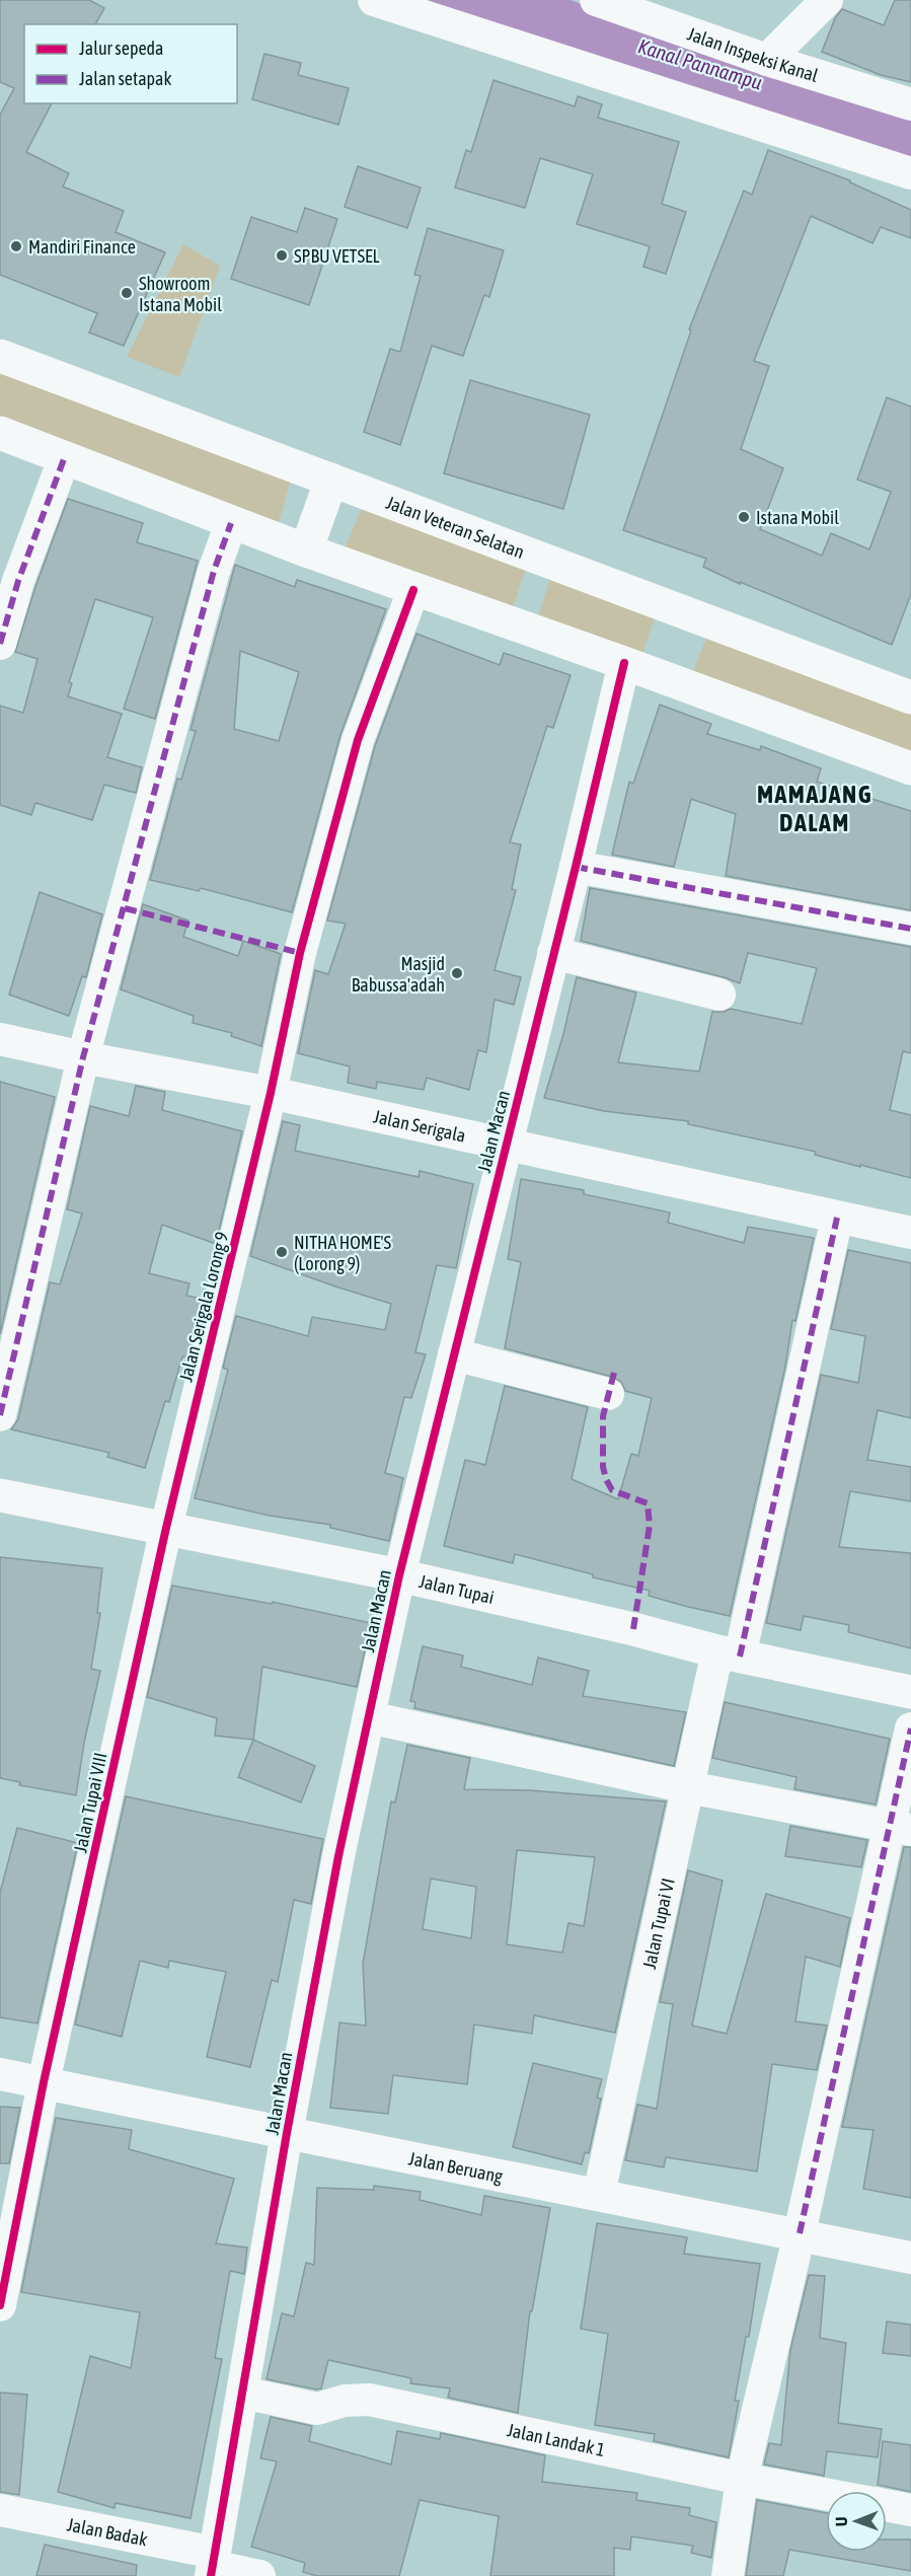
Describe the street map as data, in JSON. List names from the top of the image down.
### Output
{
  "streets": {
    "main road": ["Jalan Veteran Selatan", "Jalan Tupai"],
    "street": [
      "Jalan Inspeksi Kanal",
      "Jalan Serigala",
      "Jalan Macan",
      "Jalan Serigala Lorong 9",
      "Jalan Tupai VIII",
      "Jalan Tupai VI",
      "Jalan Beruang",
      "Jalan Landak 1",
      "Jalan Badak"
    ]
  },
  "crossings": [
    ["Jalan Serigala", "Jalan Macan"],
    ["Jalan Serigala", "Jalan Serigala Lorong 9"],
    ["Jalan Serigala", "Jalan Tupai VI"],
    ["Jalan Macan", "Jalan Tupai"],
    ["Jalan Macan", "Jalan Beruang"],
    ["Jalan Macan", "Jalan Landak 1"],
    ["Jalan Macan", "Jalan Badak"],
    ["Jalan Serigala Lorong 9", "Jalan Tupai"],
    ["Jalan Serigala Lorong 9", "Jalan Tupai VIII"],
    ["Jalan Tupai", "Jalan Tupai VIII"],
    ["Jalan Tupai", "Jalan Tupai VI"],
    ["Jalan Tupai VIII", "Jalan Beruang"],
    ["Jalan Tupai VI", "Jalan Beruang"]
  ],
  "districts": ["MAMAJANG DALAM"],
  "water": ["Kanal Pannampu"],
  "places": [
    "Mandiri Finance",
    "SPBU VETSEL",
    "Showroom Istana Mobil",
    "Istana Mobil",
    "Masjid Babussa'adah",
    "NITHA HOME'S (Lorong 9)"
  ],
  "legend": ["Jalur sepeda", "Jalan setapak"],
  "north": "left"
}
